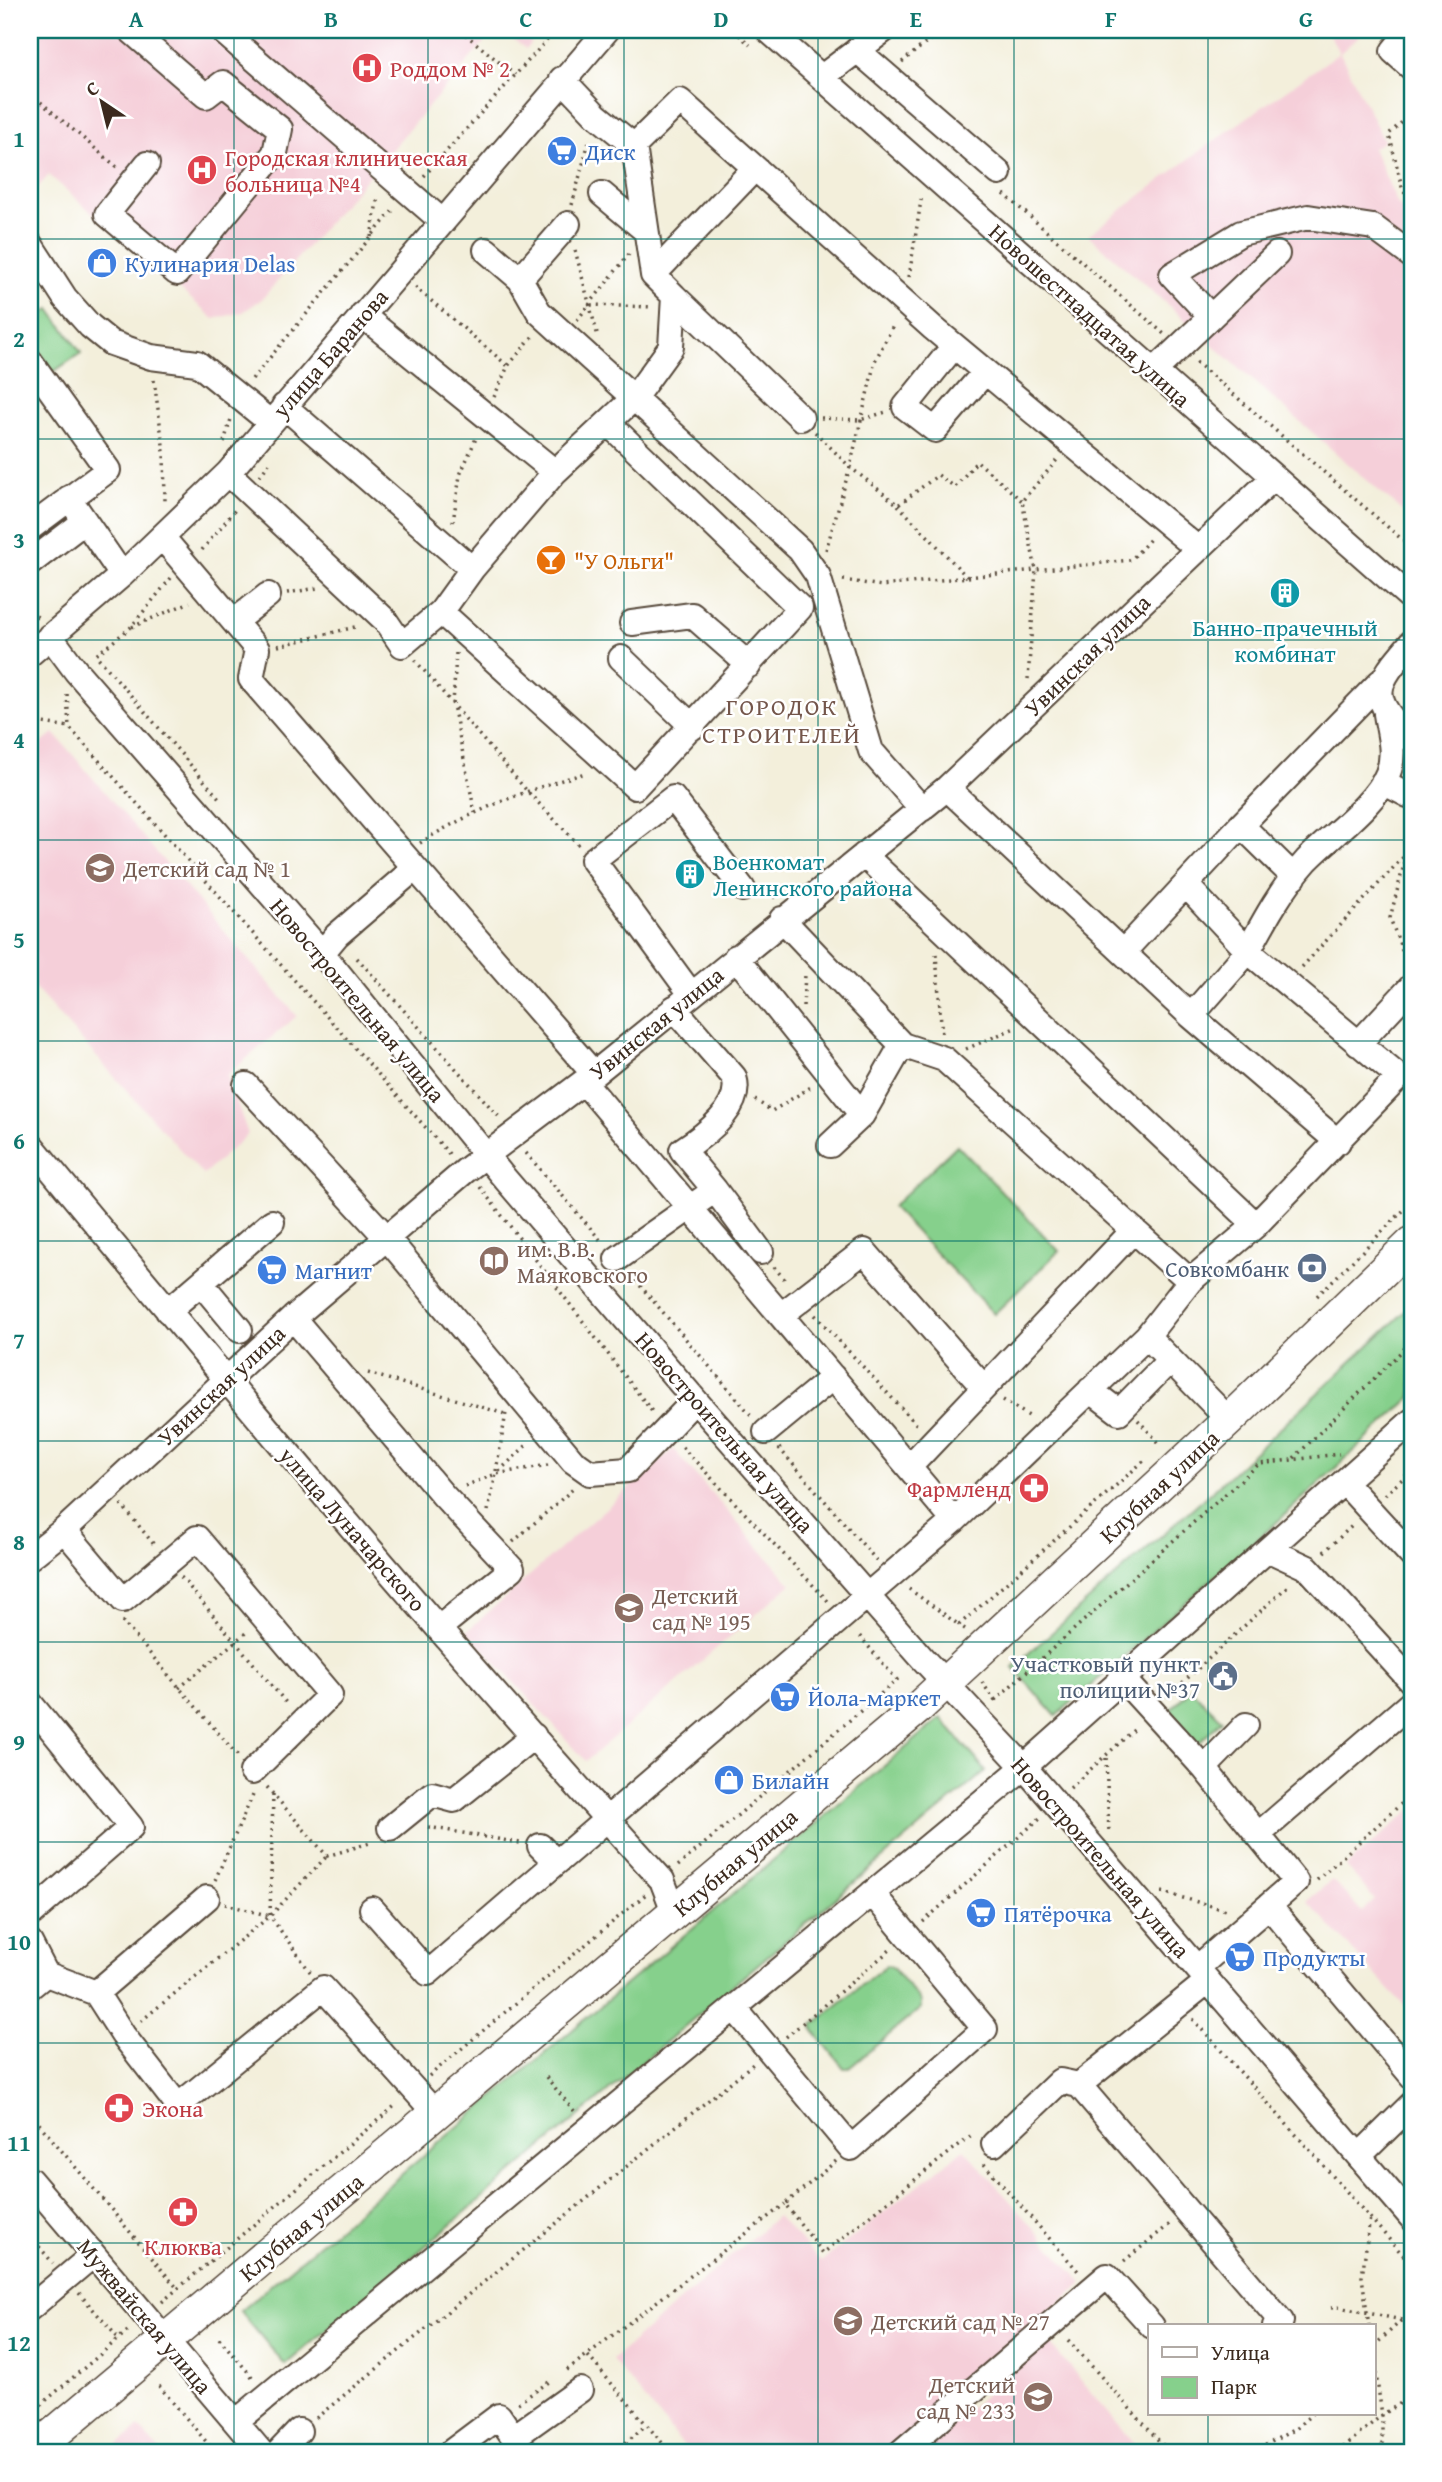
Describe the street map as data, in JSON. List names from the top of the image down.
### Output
{
  "streets": {
    "main road": ["Клубная улица"],
    "street": [
      "Новошестнадцатая улица",
      "улица Баранова",
      "Увинская улица",
      "Новостроительная улица",
      "улица Луначарского",
      "Мужвайская улица"
    ]
  },
  "crossings": [
    ["Новошестнадцатая улица", "Увинская улица"],
    ["улица Баранова", "Новостроительная улица"],
    ["Увинская улица", "Новостроительная улица"],
    ["Увинская улица", "улица Луначарского"],
    ["Новостроительная улица", "Клубная улица"],
    ["Клубная улица", "улица Луначарского"],
    ["Клубная улица", "Мужвайская улица"]
  ],
  "districts": ["ГОРОДОК СТРОИТЕЛЕЙ"],
  "places": {
    "hospital": ["Роддом № 2", "Городская клиническая больница №4"],
    "supermarket": [
      "Диск",
      "Магнит",
      "Йола-маркет",
      "Пятёрочка",
      "Продукты"
    ],
    "shop": ["Кулинария Delas", "Билайн"],
    "bar": ["\"У Ольги\""],
    "building": ["Банно-прачечный комбинат", "Военкомат Ленинского района"],
    "school or university": [
      "Детский сад № 1",
      "Детский сад № 195",
      "Детский сад № 27",
      "Детский сад № 233"
    ],
    "library": ["им. В.В. Маяковского"],
    "bank": ["Совкомбанк"],
    "pharmacy": ["Фармленд", "Экона", "Клюква"],
    "public building": ["Участковый пункт полиции №37"]
  },
  "legend": ["Улица", "Парк"],
  "north": "top left",
  "grid": {
    "columns": [
      "A",
      "B",
      "C",
      "D",
      "E",
      "F",
      "G"
    ],
    "rows": [
      "1",
      "2",
      "3",
      "4",
      "5",
      "6",
      "7",
      "8",
      "9",
      "10",
      "11",
      "12"
    ]
  }
}
